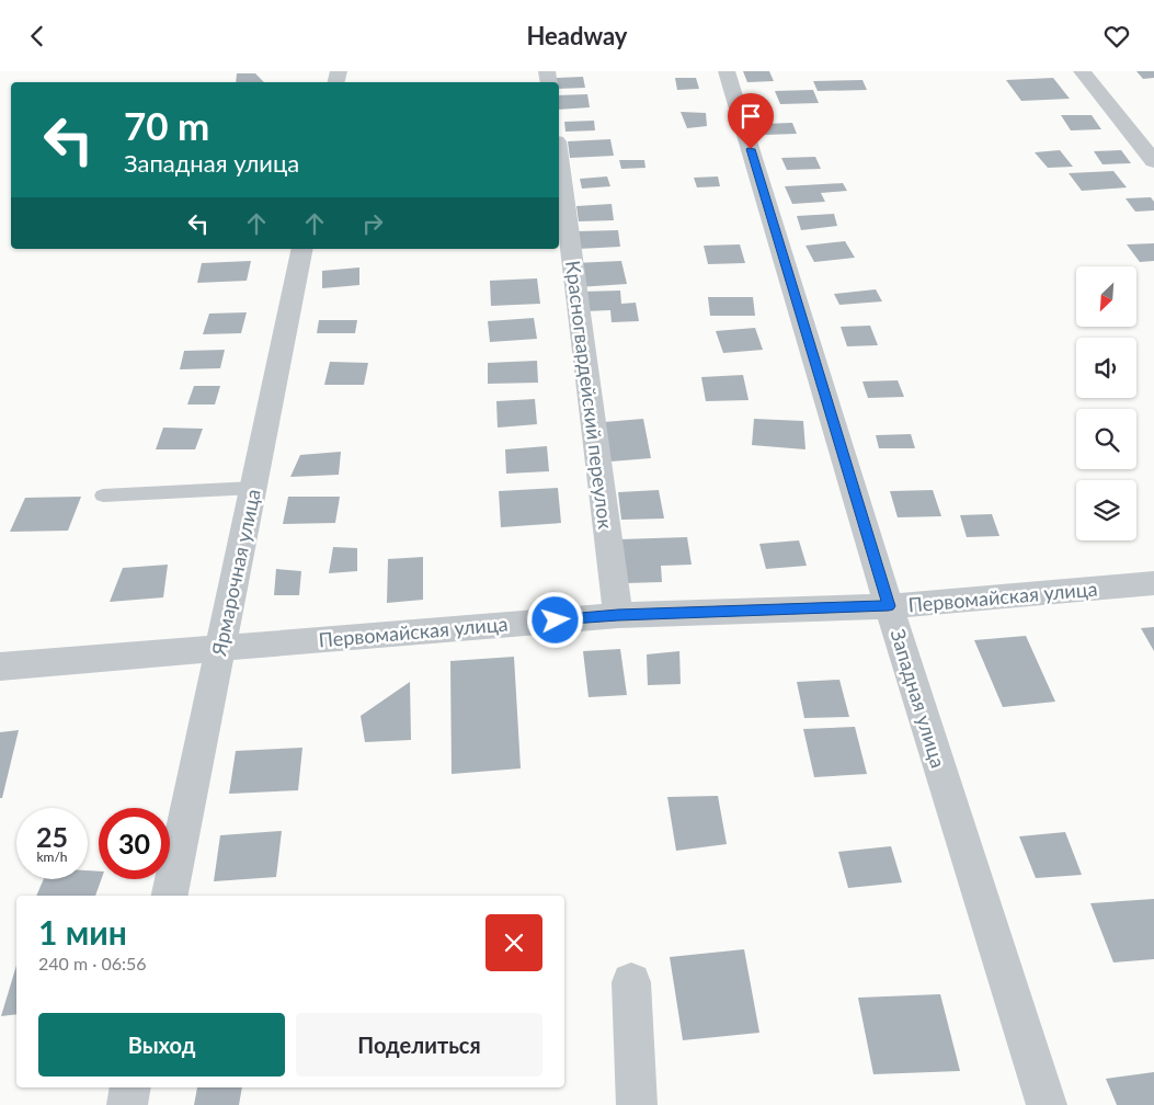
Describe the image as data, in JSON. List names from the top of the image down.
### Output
{
  "streets": {
    "street": [
      "Красногвардейский переулок",
      "Ярмарочная улица",
      "Первомайская улица",
      "Западная улица"
    ]
  },
  "crossings": [
    ["Красногвардейский переулок", "Первомайская улица"],
    ["Ярмарочная улица", "Первомайская улица"],
    ["Первомайская улица", "Западная улица"]
  ],
  "north": "bottom left",
  "page": {
    "header": "Headway",
    "turn": ["70 m", "Западная улица"],
    "speed": "25 km/h",
    "limit": "30",
    "heading": ["1 мин", "240 m · 06:56"],
    "buttons": ["Выход", "Поделиться"]
  }
}
